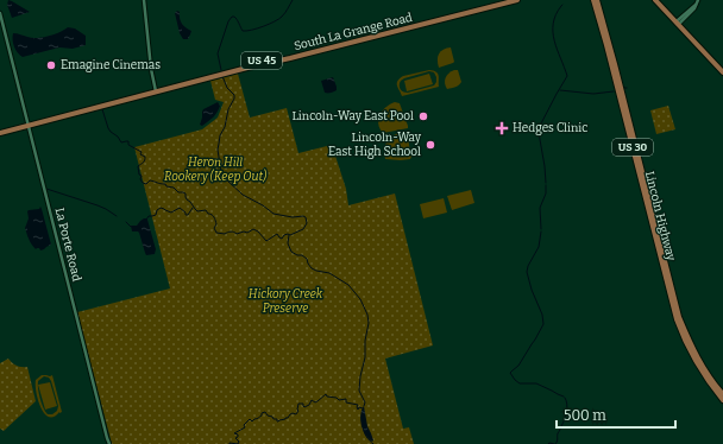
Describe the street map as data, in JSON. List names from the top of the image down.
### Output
{
  "streets": {
    "main road": [
      "South La Grange Road",
      "US 45",
      "US 30",
      "Lincoln Highway"
    ],
    "street": ["La Porte Road"]
  },
  "crossings": [
    ["South La Grange Road", "La Porte Road"]
  ],
  "parks": ["Heron Hill Rookery (Keep Out)", "Hickory Creek Preserve"],
  "places": {
    "other": ["Emagine Cinemas", "Lincoln-Way East Pool", "Lincoln-Way East High School"],
    "health": ["Hedges Clinic"]
  },
  "scale_bar": "500 m"
}
